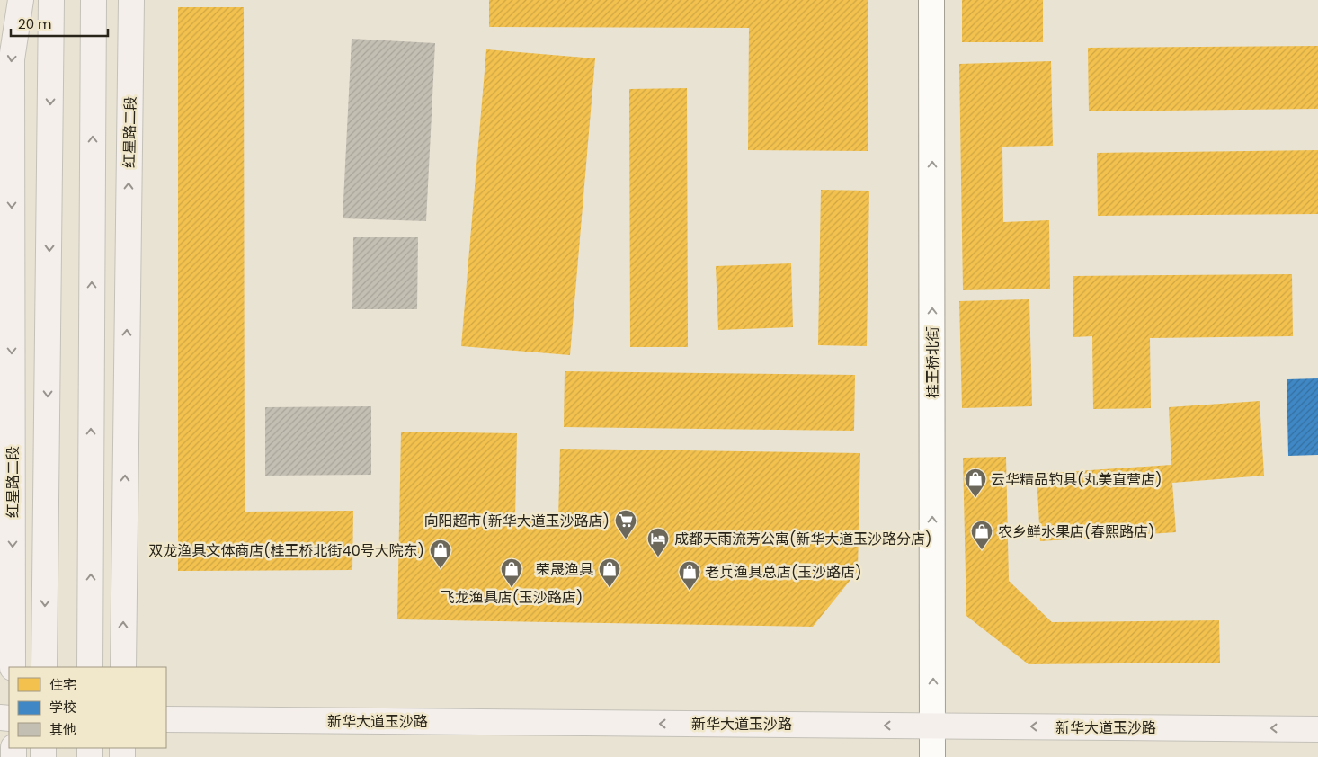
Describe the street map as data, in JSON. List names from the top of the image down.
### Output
{
  "streets": {
    "main road": ["红星路二段", "新华大道玉沙路"],
    "street": ["桂王桥北街"]
  },
  "crossings": [
    ["桂王桥北街", "新华大道玉沙路"]
  ],
  "one_way": ["桂王桥北街", "新华大道玉沙路"],
  "places": {
    "shop": [
      "云华精品钓具(丸美直营店)",
      "农乡鲜水果店(春熙路店)",
      "双龙渔具文体商店(桂王桥北街40号大院东)",
      "飞龙渔具店(玉沙路店)",
      "荣晟渔具",
      "老兵渔具总店(玉沙路店)"
    ],
    "supermarket": ["向阳超市(新华大道玉沙路店)"],
    "hotel": ["成都天雨流芳公寓(新华大道玉沙路分店)"]
  },
  "legend": ["住宅", "学校", "其他"],
  "scale_bar": "20 m"
}
